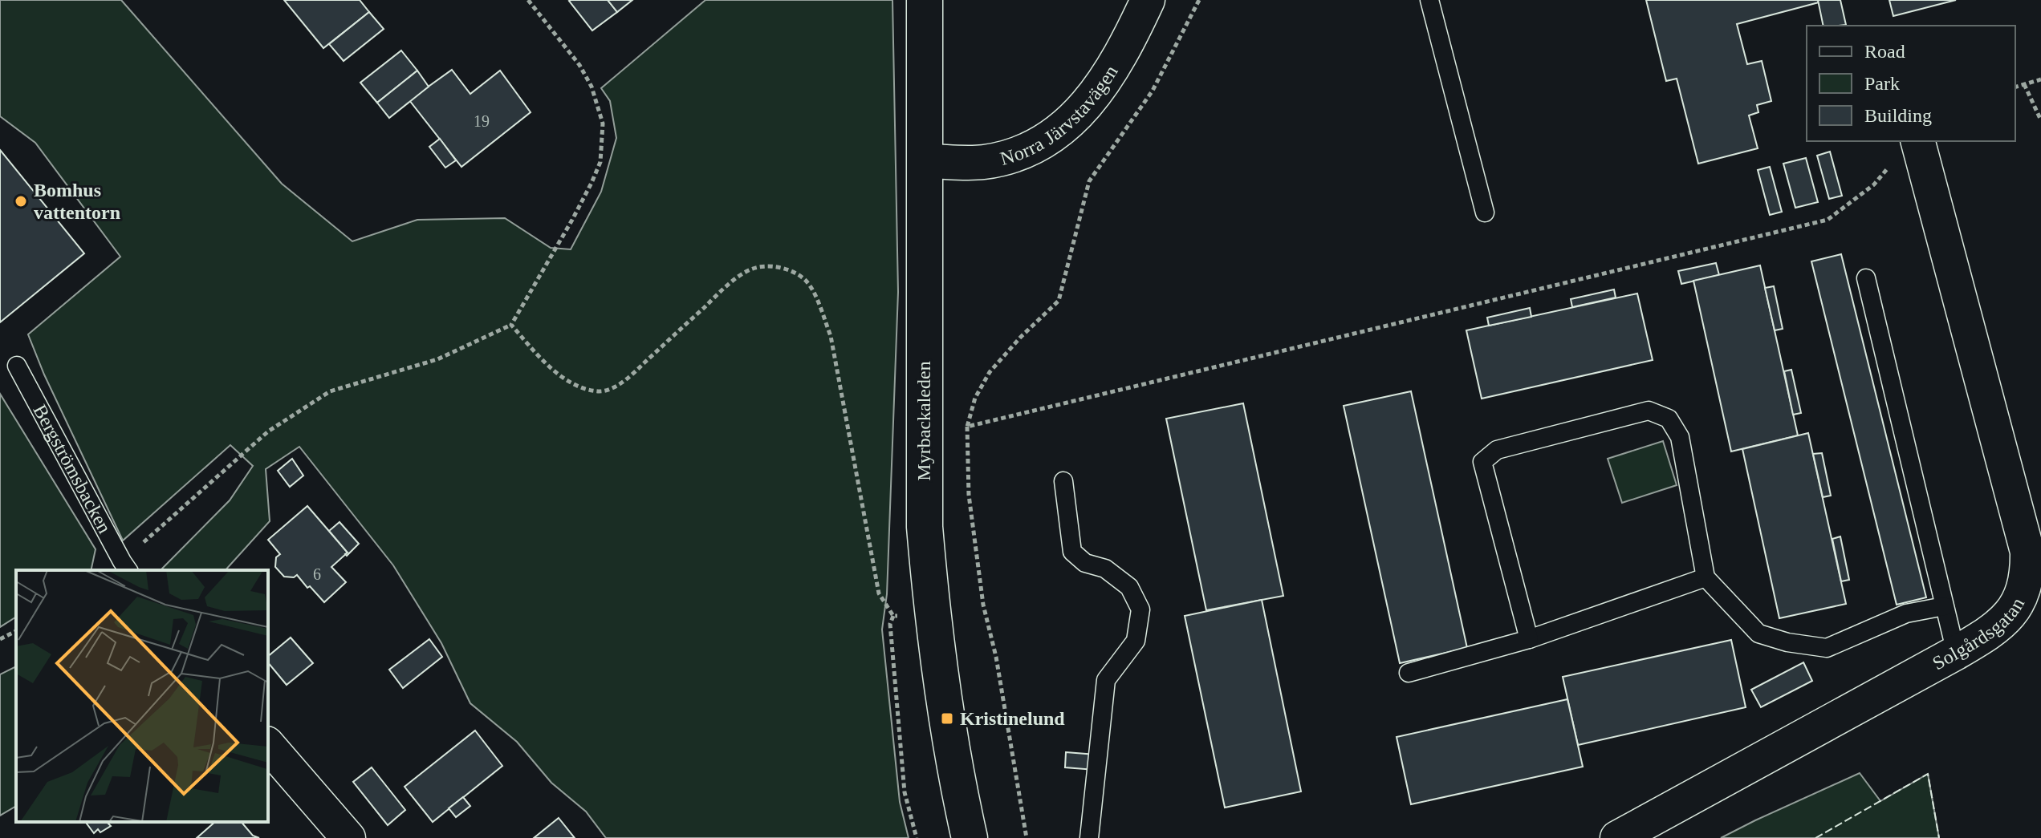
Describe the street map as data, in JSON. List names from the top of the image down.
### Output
{
  "streets": {
    "street": ["Norra Järvstavägen", "Myrbackaleden", "Solgårdsgatan"],
    "lane": ["Bergströmsbacken"]
  },
  "crossings": [
    ["Norra Järvstavägen", "Myrbackaleden"]
  ],
  "places": {
    "other": ["Bomhus vattentorn"],
    "transit": ["Kristinelund"]
  },
  "house_numbers": ["19", "6"],
  "legend": ["Road", "Park", "Building"]
}
